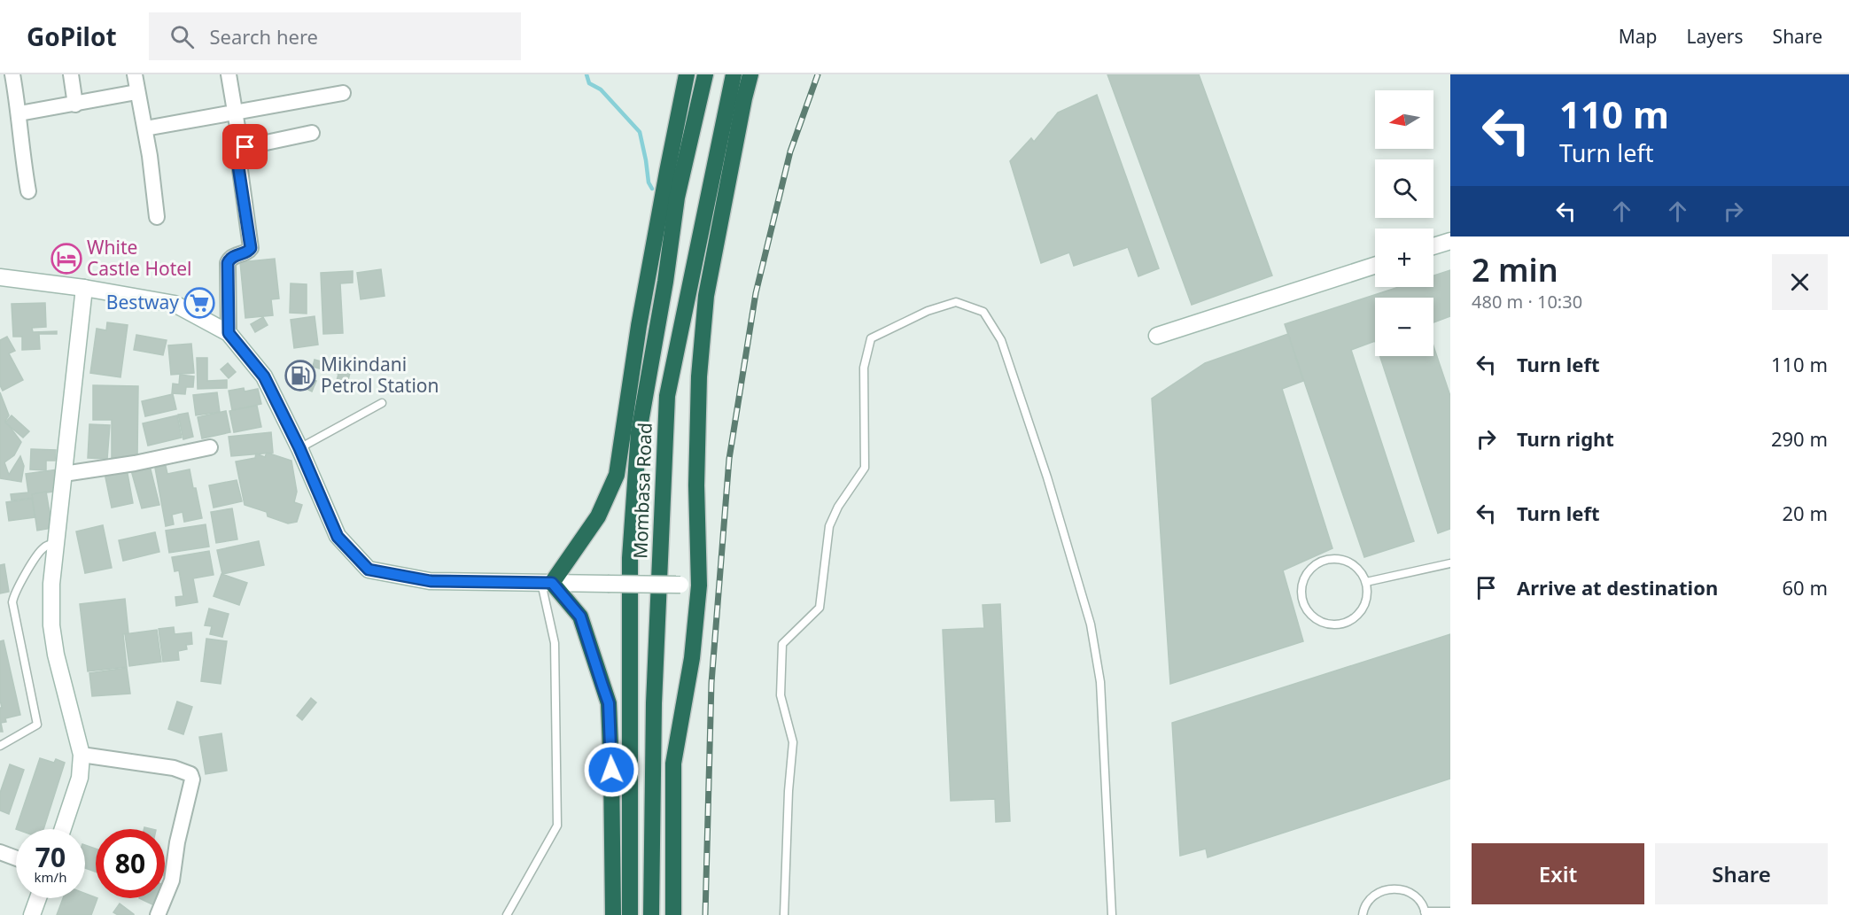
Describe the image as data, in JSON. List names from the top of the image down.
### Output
{
  "streets": {
    "highway": ["Mombasa Road"]
  },
  "places": {
    "hotel": ["White Castle Hotel"],
    "supermarket": ["Bestway"],
    "fuel station": ["Mikindani Petrol Station"]
  },
  "north": "left",
  "page": {
    "header": "GoPilot",
    "search": "Search here",
    "nav": ["Map", "Layers", "Share"],
    "turn": ["110 m", "Turn left"],
    "map_buttons": ["+", "−"],
    "heading": ["2 min", "480 m · 10:30"],
    "list": [
      {
        "name": "Turn left",
        "value": "110 m"
      },
      {
        "name": "Turn right",
        "value": "290 m"
      },
      {
        "name": "Turn left",
        "value": "20 m"
      },
      {
        "name": "Arrive at destination",
        "value": "60 m"
      }
    ],
    "speed": "70 km/h",
    "limit": "80",
    "buttons": ["Exit", "Share"]
  }
}
